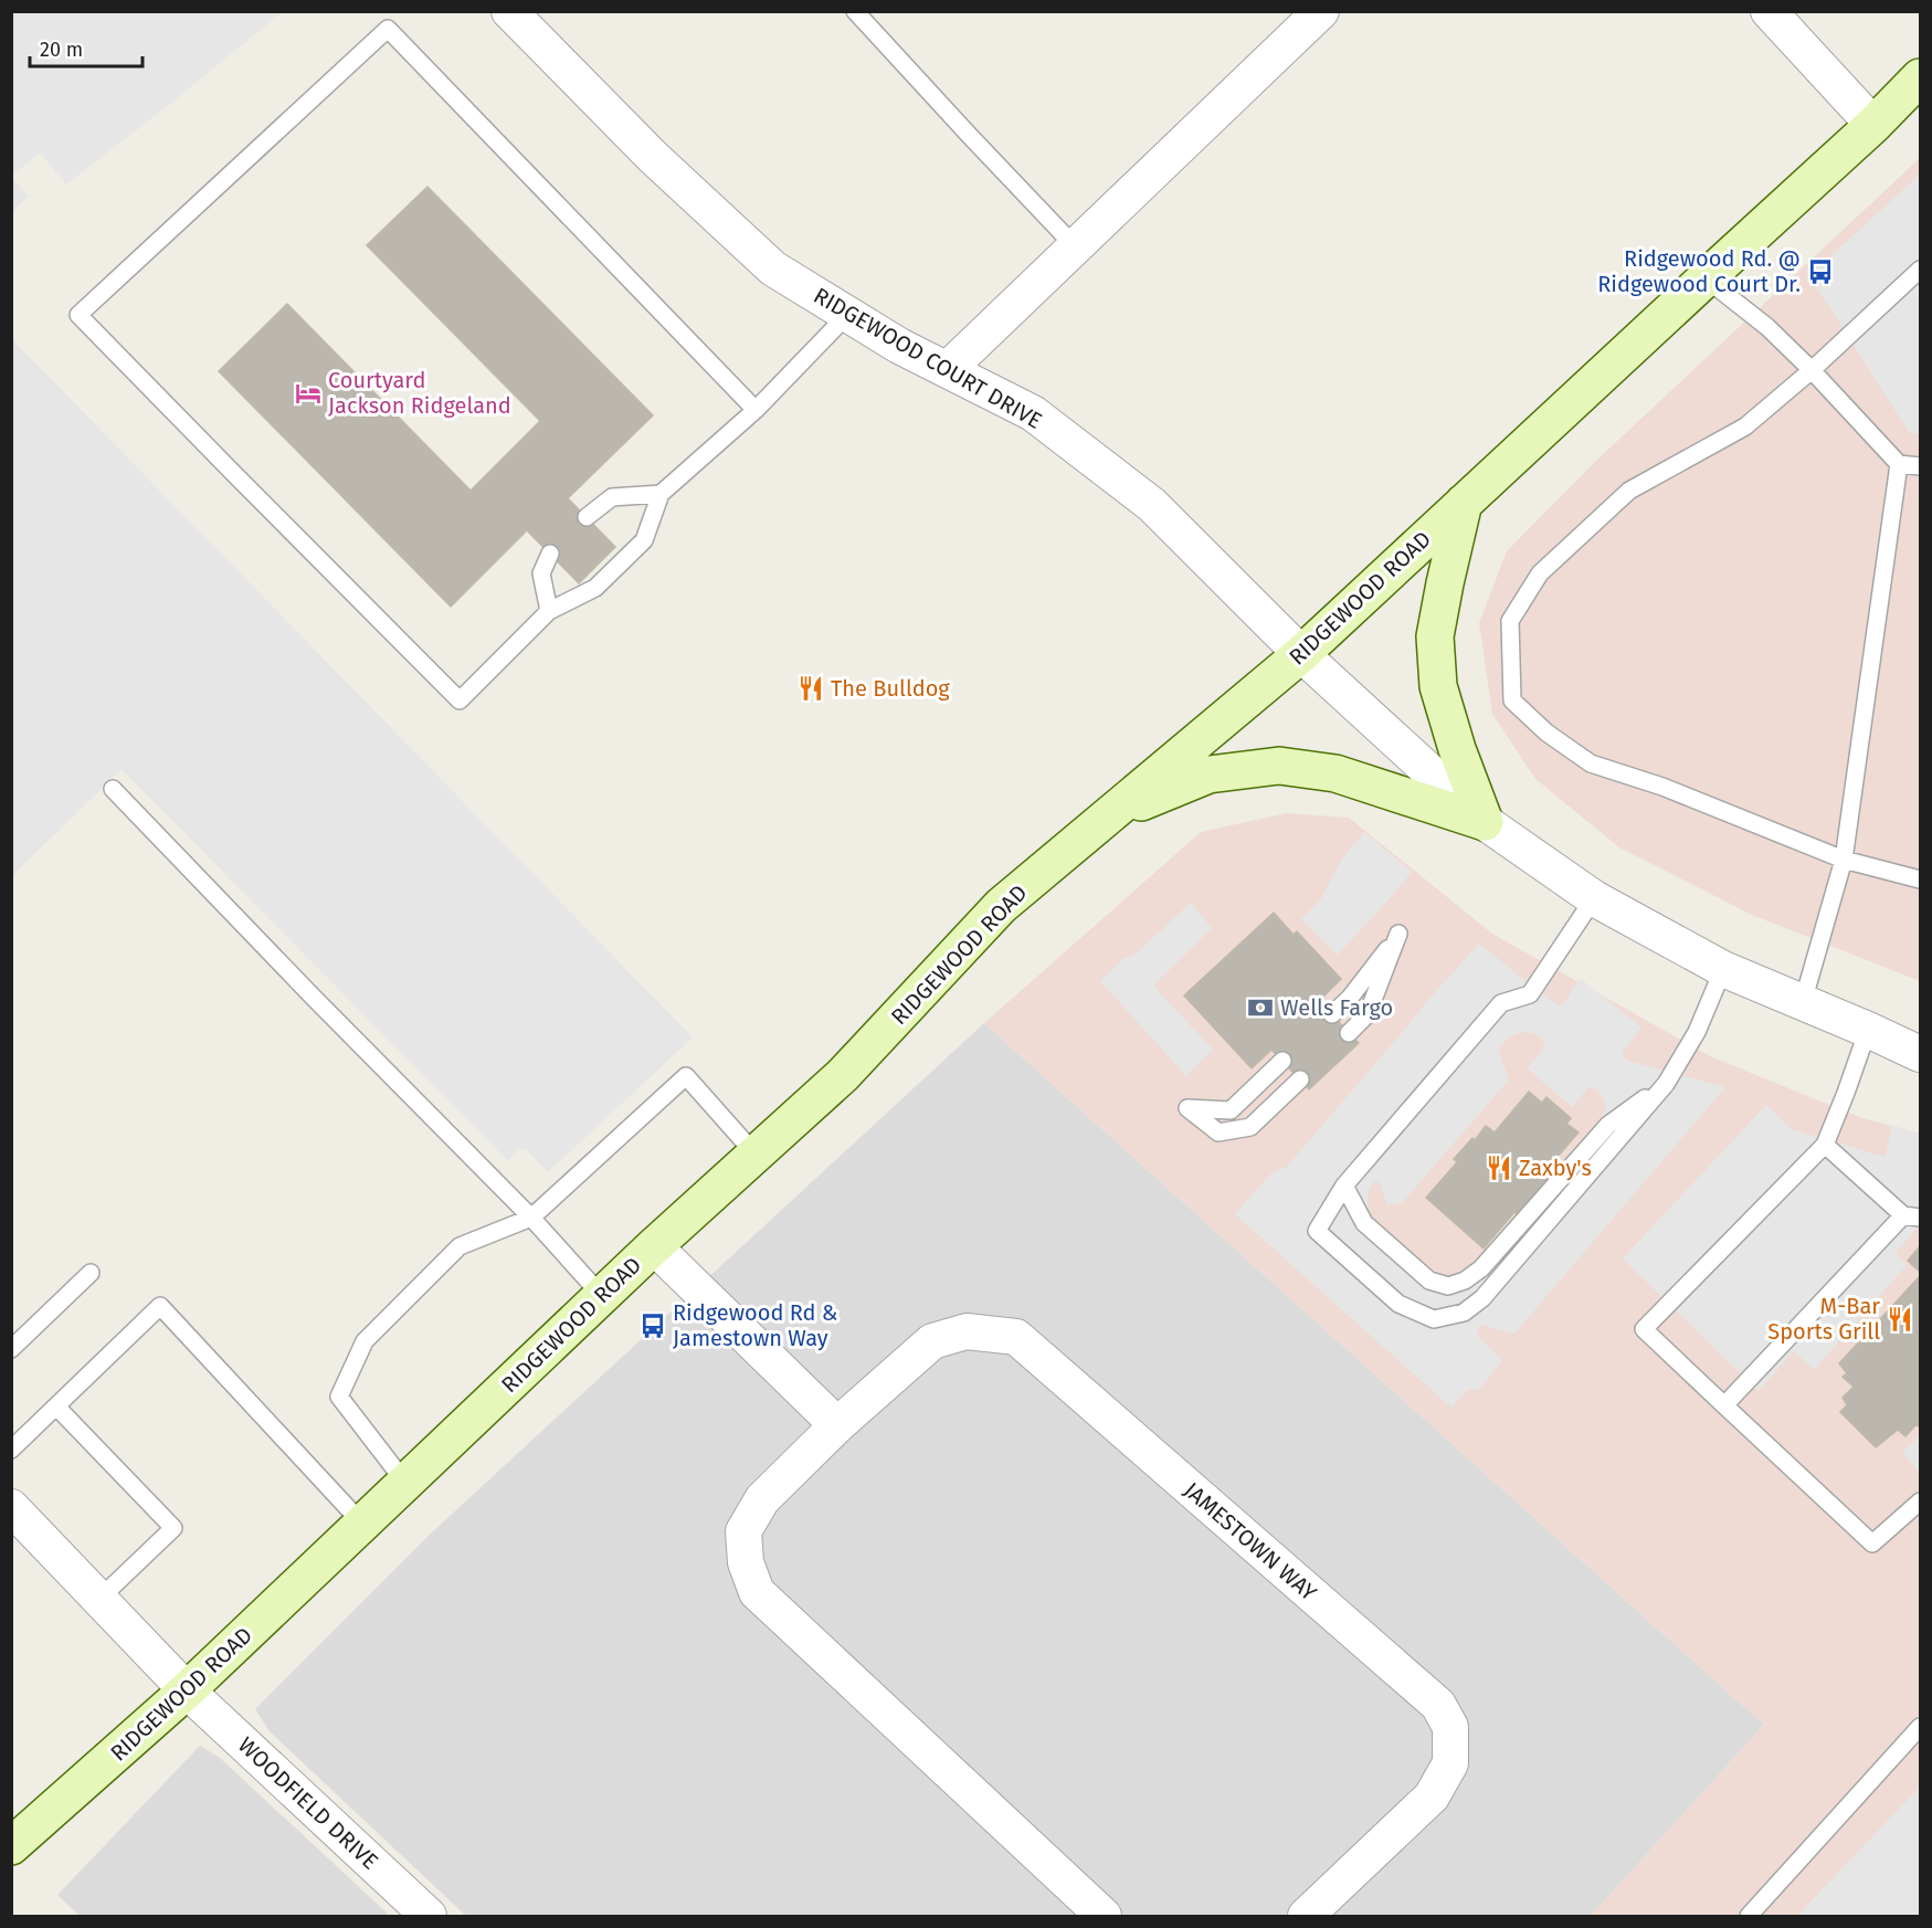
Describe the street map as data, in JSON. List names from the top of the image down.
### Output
{
  "streets": {
    "street": [
      "RIDGEWOOD COURT DRIVE",
      "RIDGEWOOD ROAD",
      "JAMESTOWN WAY",
      "WOODFIELD DRIVE"
    ]
  },
  "crossings": [
    ["RIDGEWOOD COURT DRIVE", "RIDGEWOOD ROAD"],
    ["RIDGEWOOD ROAD", "WOODFIELD DRIVE"]
  ],
  "places": {
    "bus stop": ["Ridgewood Rd. @ Ridgewood Court Dr.", "Ridgewood Rd & Jamestown Way"],
    "hotel": ["Courtyard Jackson Ridgeland"],
    "restaurant": ["The Bulldog", "Zaxby's", "M-Bar Sports Grill"],
    "bank": ["Wells Fargo"]
  },
  "scale_bar": "20 m"
}
